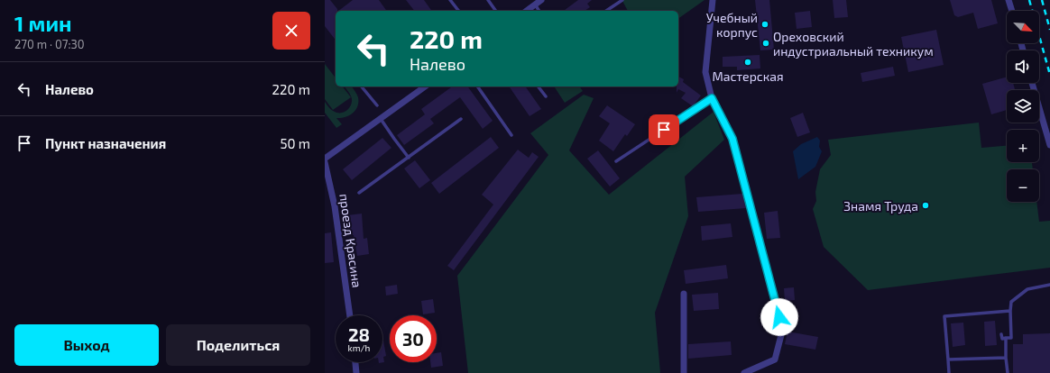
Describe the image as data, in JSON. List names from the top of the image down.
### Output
{
  "streets": {
    "street": ["проезд Красина"]
  },
  "places": [
    "Учебный корпус",
    "Ореховский индустриальный техникум",
    "Мастерская",
    "Знамя Труда"
  ],
  "north": "bottom right",
  "page": {
    "heading": ["1 мин", "270 m · 07:30"],
    "map_buttons": ["+", "−"],
    "turn": ["220 m", "Налево"],
    "list": [
      {
        "name": "Налево",
        "value": "220 m"
      },
      {
        "name": "Пункт назначения",
        "value": "50 m"
      }
    ],
    "speed": "28 km/h",
    "limit": "30",
    "buttons": ["Выход", "Поделиться"]
  }
}
